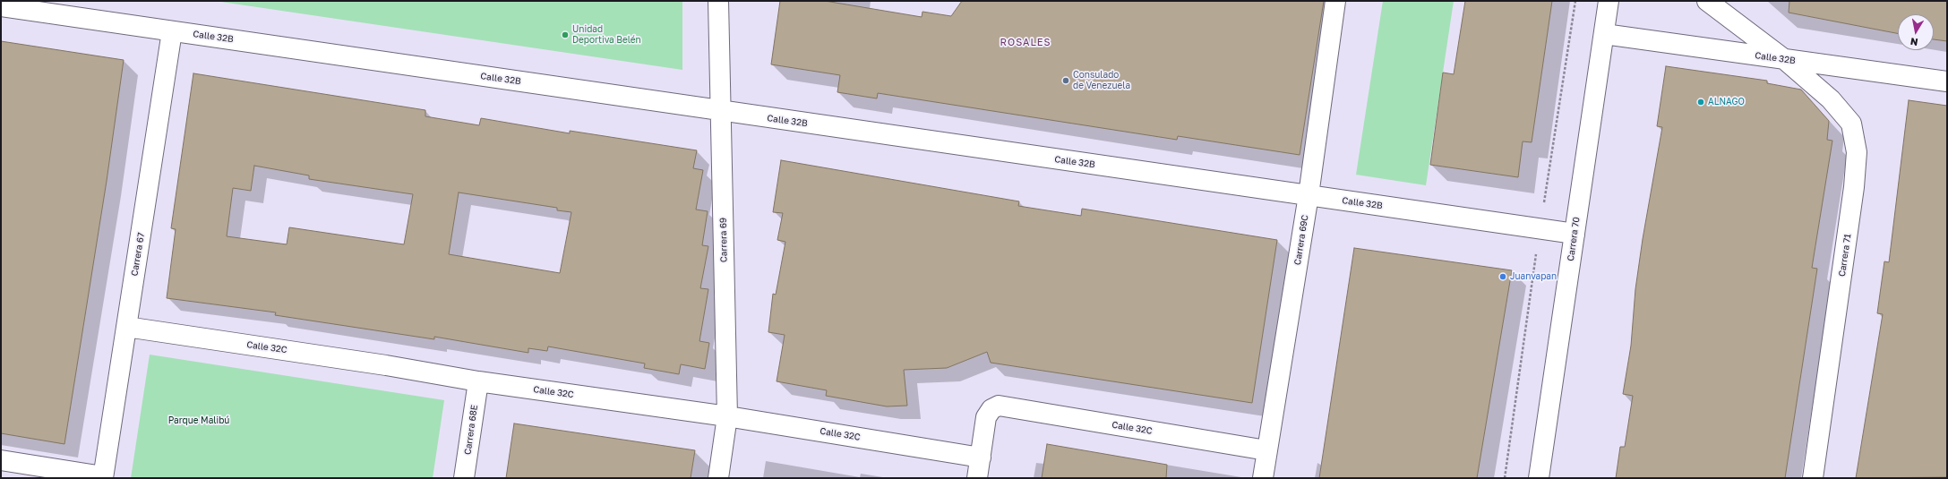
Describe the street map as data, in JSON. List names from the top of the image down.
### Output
{
  "streets": {
    "street": [
      "Calle 32B",
      "Carrera 70",
      "Carrera 69",
      "Carrera 69C",
      "Carrera 67",
      "Carrera 71",
      "Calle 32C",
      "Carrera 68E"
    ]
  },
  "crossings": [
    ["Calle 32B", "Carrera 70"],
    ["Calle 32B", "Carrera 69"],
    ["Calle 32B", "Carrera 69C"],
    ["Calle 32B", "Carrera 67"],
    ["Calle 32B", "Carrera 71"],
    ["Carrera 69", "Calle 32C"],
    ["Carrera 69C", "Calle 32C"],
    ["Carrera 67", "Calle 32C"],
    ["Calle 32C", "Carrera 68E"]
  ],
  "districts": ["ROSALES"],
  "parks": ["Parque Malibú"],
  "places": [
    "Unidad Deportiva Belén",
    "Consulado de Venezuela",
    "ALNAGO",
    "Juanvapan"
  ],
  "north": "bottom"
}
